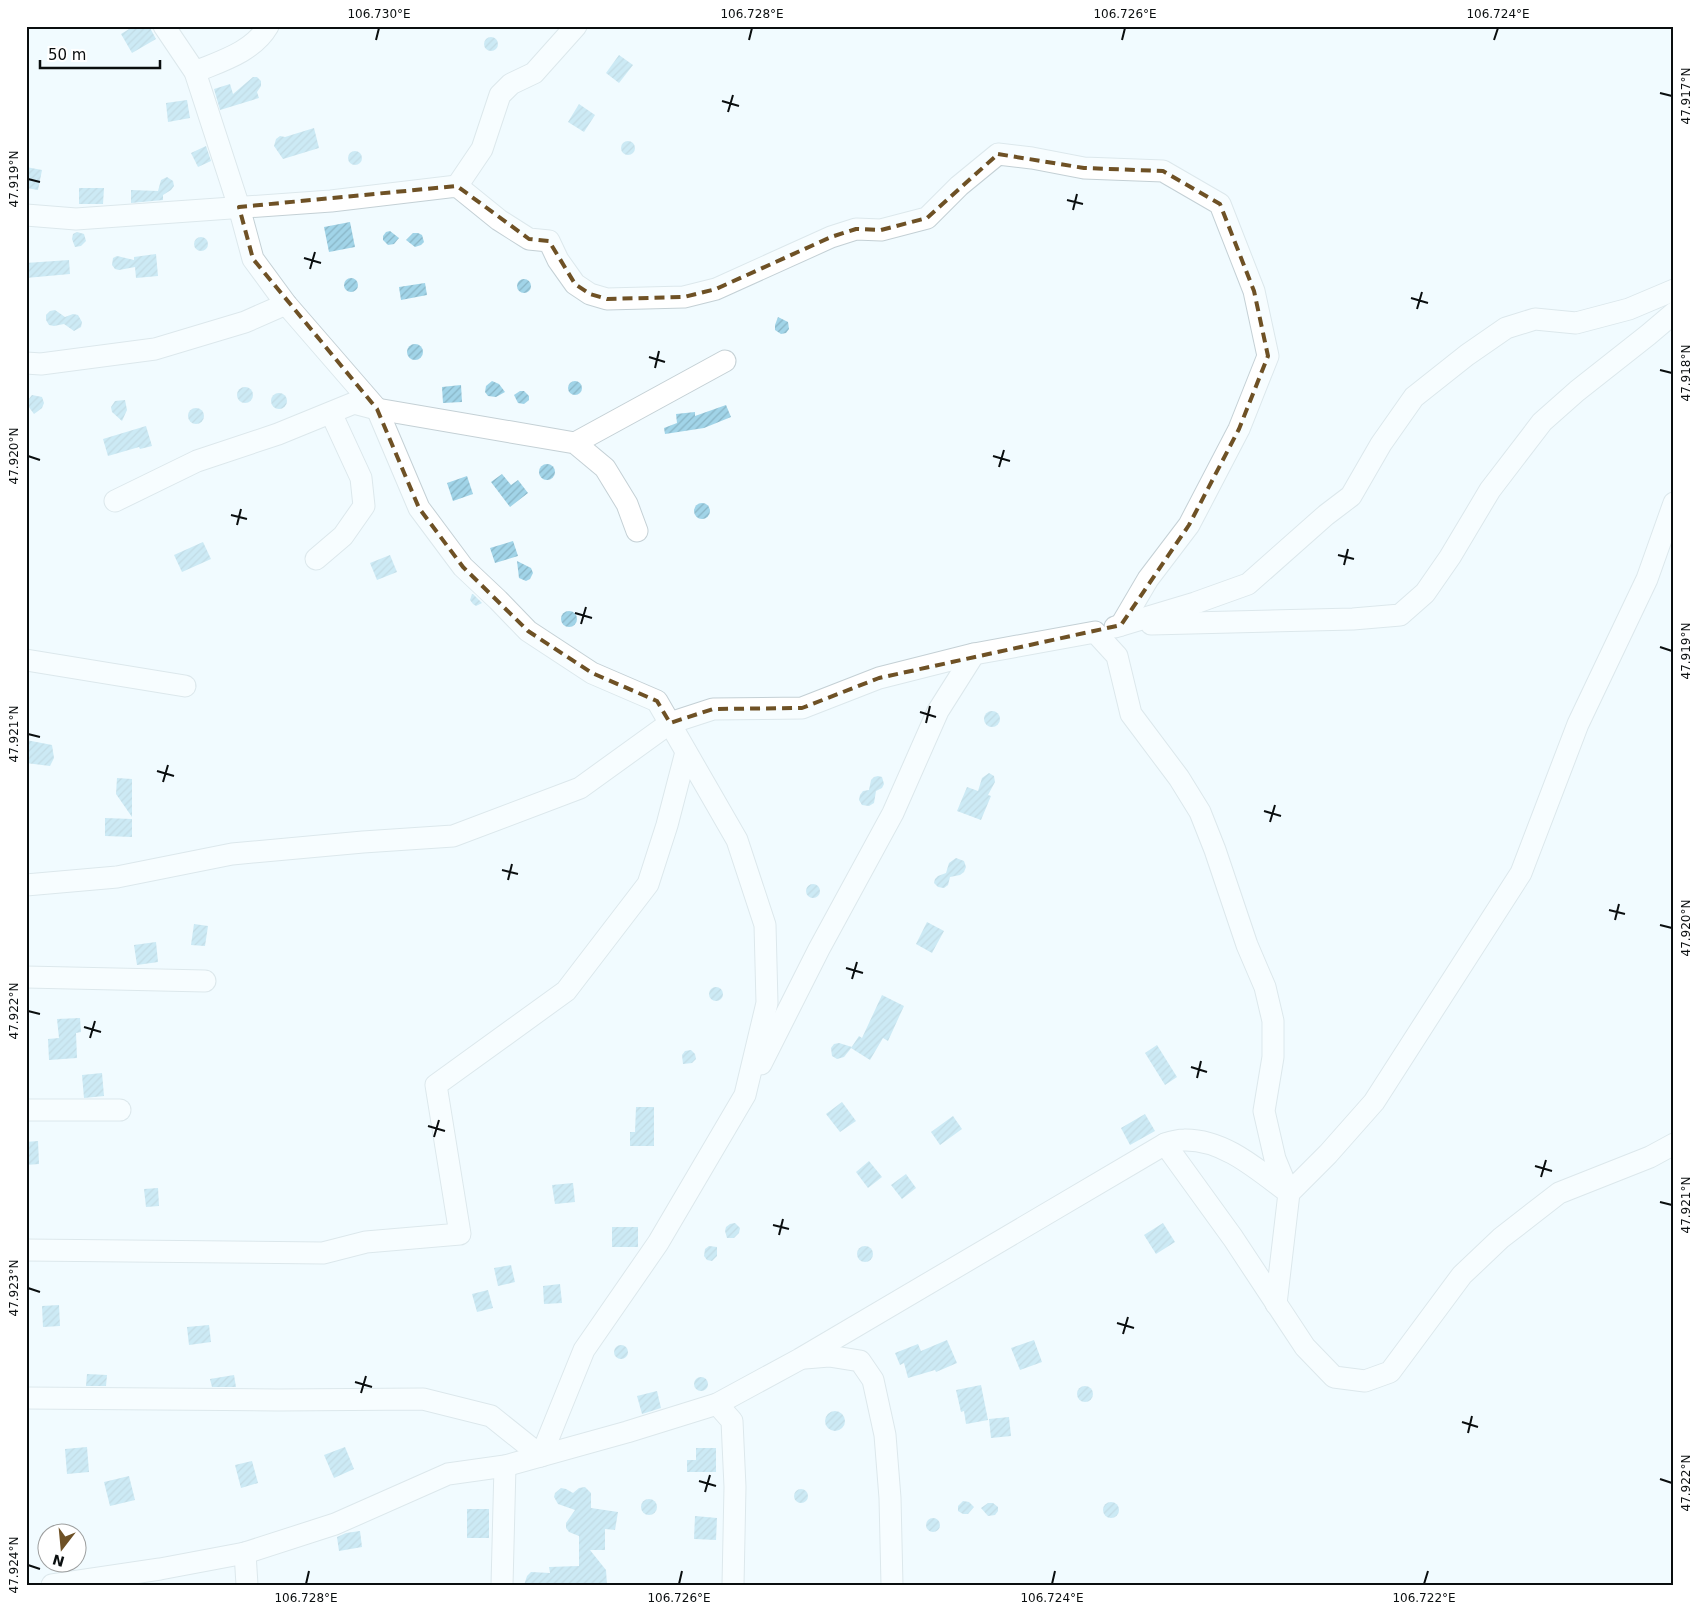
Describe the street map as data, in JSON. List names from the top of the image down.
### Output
{
  "scale_bar": "50 m",
  "north": "bottom",
  "coordinates": [
    "106.730°E",
    "106.728°E",
    "106.726°E",
    "106.724°E",
    "47.917°N",
    "47.919°N",
    "47.918°N",
    "47.920°N",
    "47.921°N",
    "47.922°N",
    "47.923°N",
    "47.924°N",
    "106.722°E"
  ]
}
